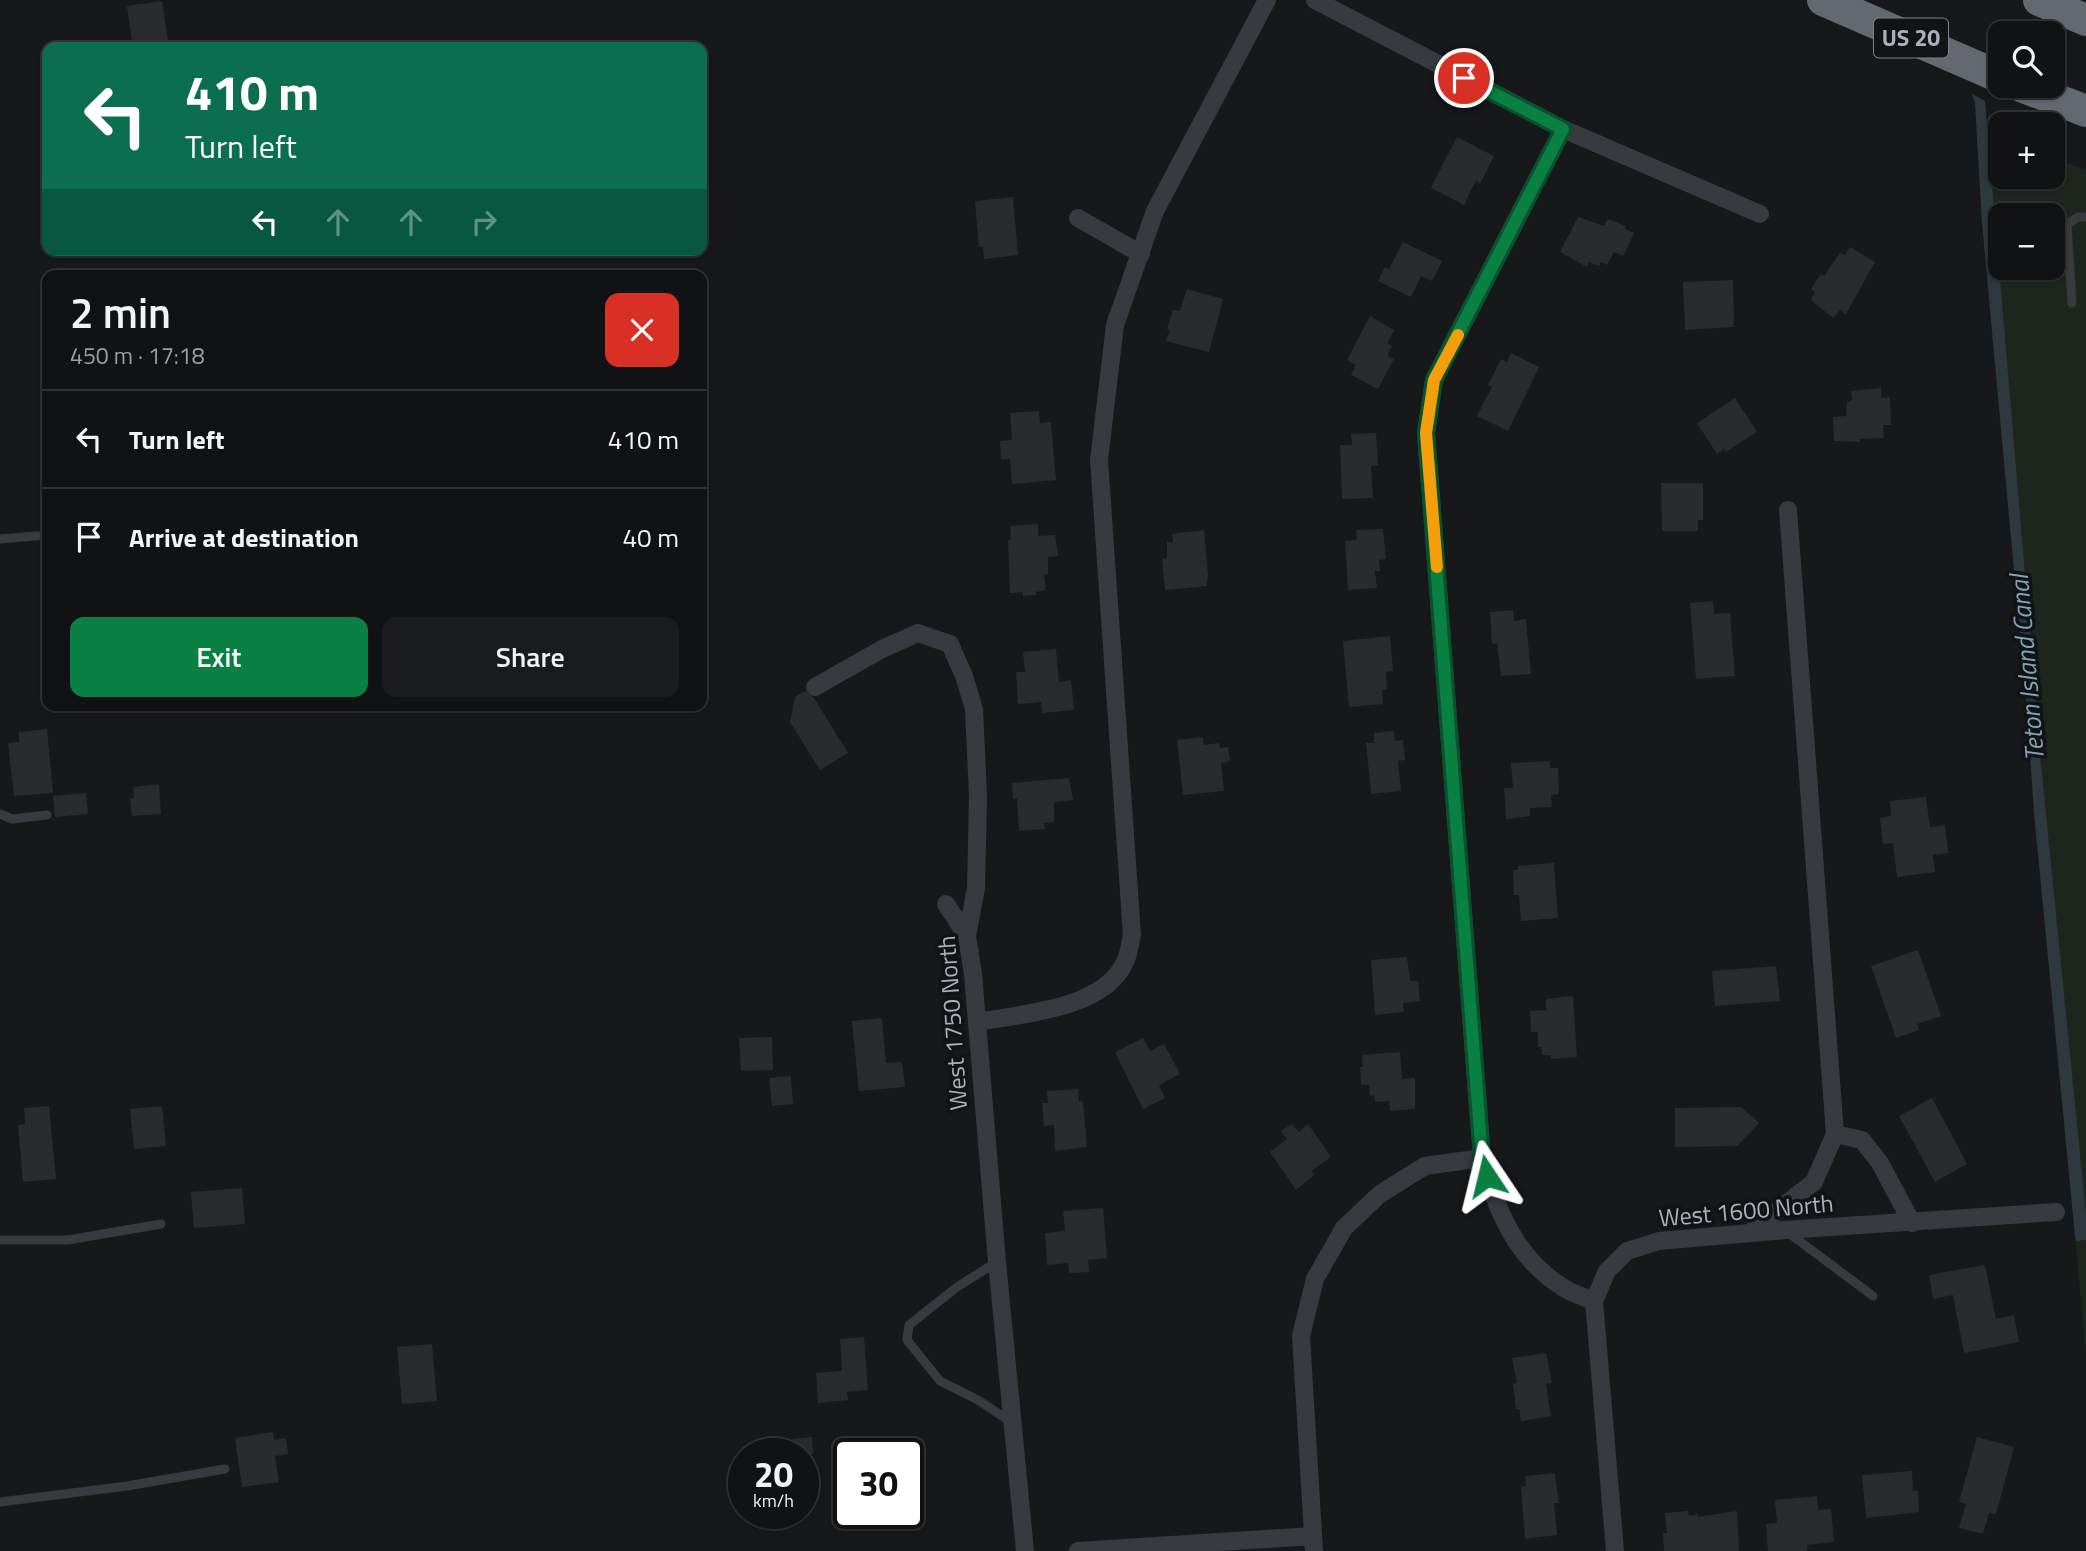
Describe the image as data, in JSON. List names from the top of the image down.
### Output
{
  "streets": {
    "highway": ["US 20"],
    "street": ["West 1750 North", "West 1600 North"]
  },
  "water": ["Teton Island Canal"],
  "page": {
    "map_buttons": ["+", "−"],
    "turn": ["410 m", "Turn left"],
    "heading": ["2 min", "450 m · 17:18"],
    "list": [
      {
        "name": "Turn left",
        "value": "410 m"
      },
      {
        "name": "Arrive at destination",
        "value": "40 m"
      }
    ],
    "buttons": ["Exit", "Share"],
    "speed": "20 km/h",
    "limit": "30"
  }
}
